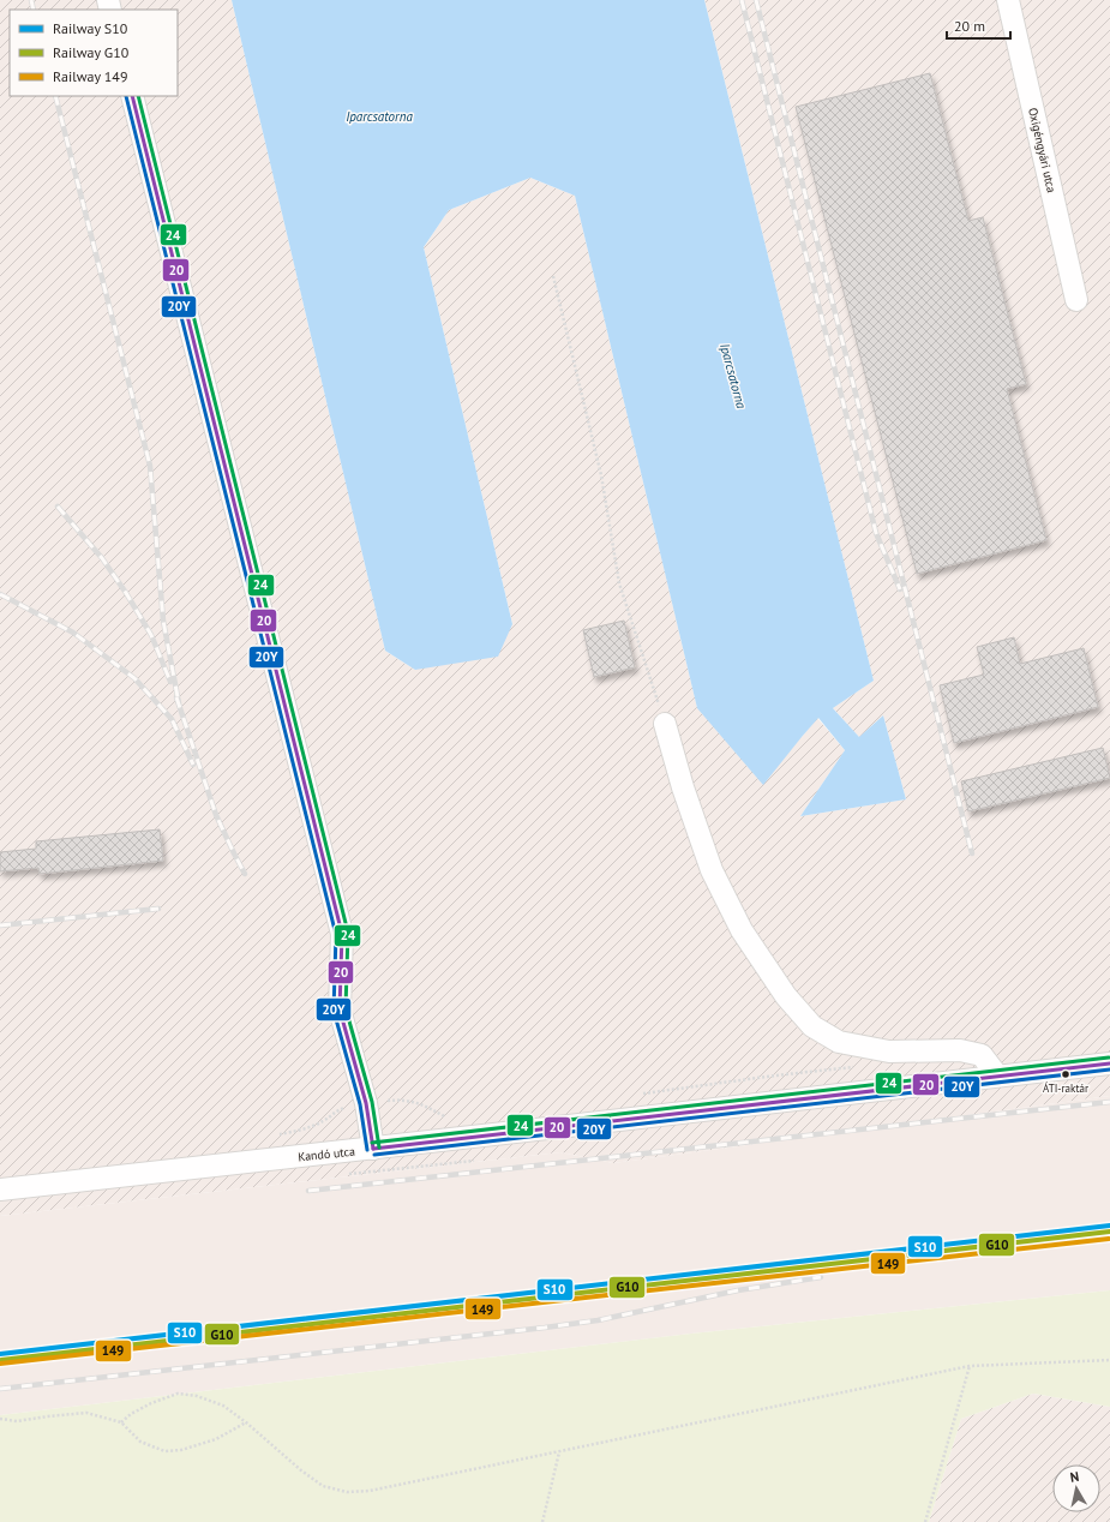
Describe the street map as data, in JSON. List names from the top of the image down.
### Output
{
  "streets": {
    "street": ["Oxigéngyári utca", "Kandó utca"]
  },
  "water": ["Iparcsatorna"],
  "places": ["ÁTI-raktár"],
  "lines": [
    "transit line 20",
    "transit line 20Y",
    "transit line 24",
    "rail line S10",
    "rail line G10",
    "rail line 149"
  ],
  "legend": ["Railway S10", "Railway G10", "Railway 149"],
  "scale_bar": "20 m",
  "north": "top"
}
